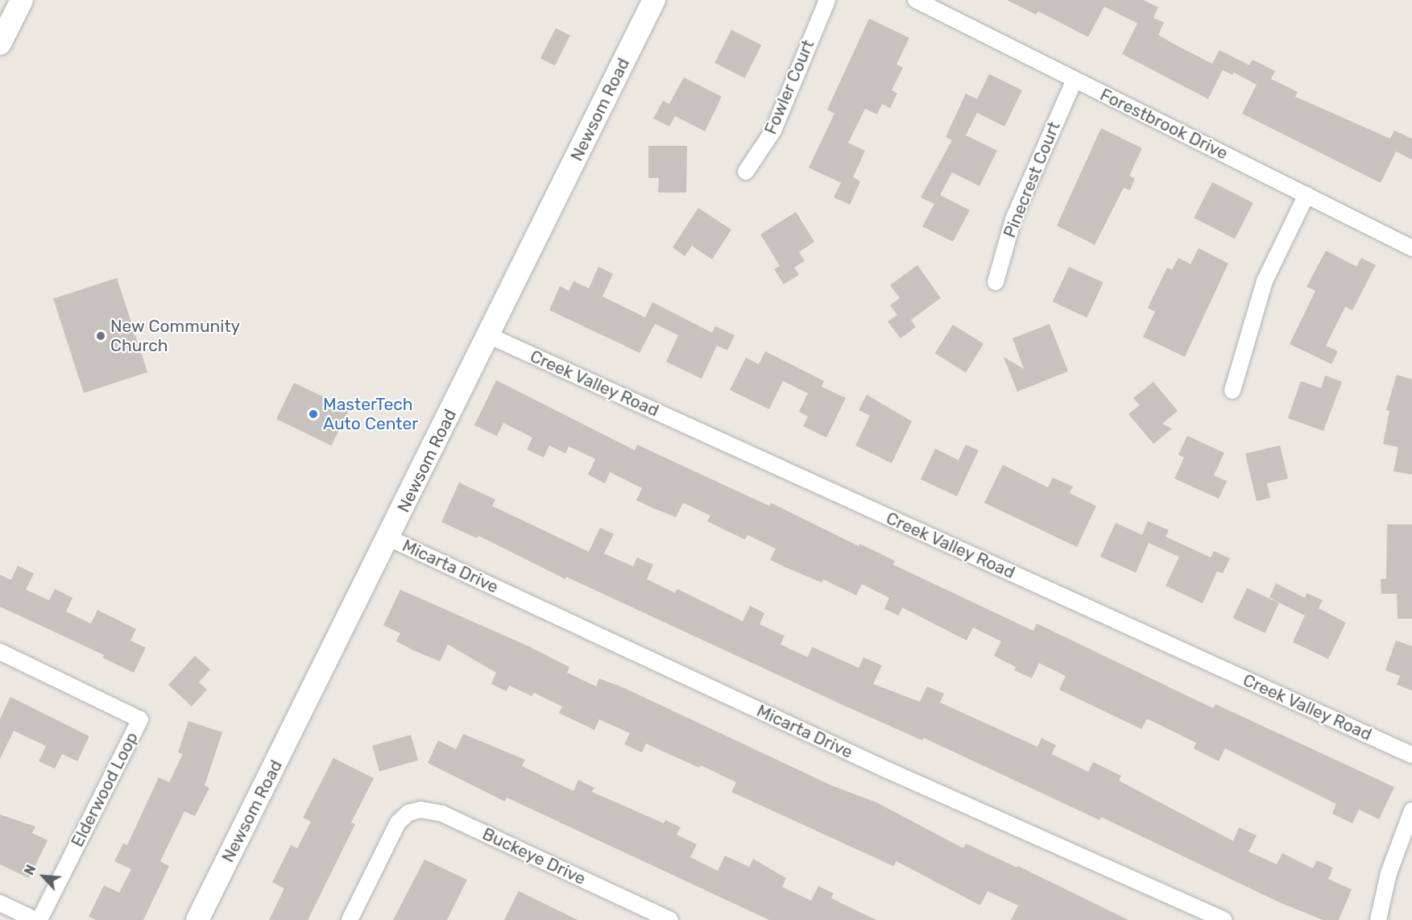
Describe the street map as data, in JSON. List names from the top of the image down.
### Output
{
  "streets": {
    "street": [
      "Fowler Court",
      "Newsom Road",
      "Forestbrook Drive",
      "Pinecrest Court",
      "Creek Valley Road",
      "Micarta Drive",
      "Elderwood Loop",
      "Buckeye Drive"
    ]
  },
  "crossings": [
    ["Newsom Road", "Creek Valley Road"],
    ["Newsom Road", "Micarta Drive"],
    ["Forestbrook Drive", "Pinecrest Court"]
  ],
  "places": ["New Community Church", "MasterTech Auto Center"],
  "north": "top left"
}
